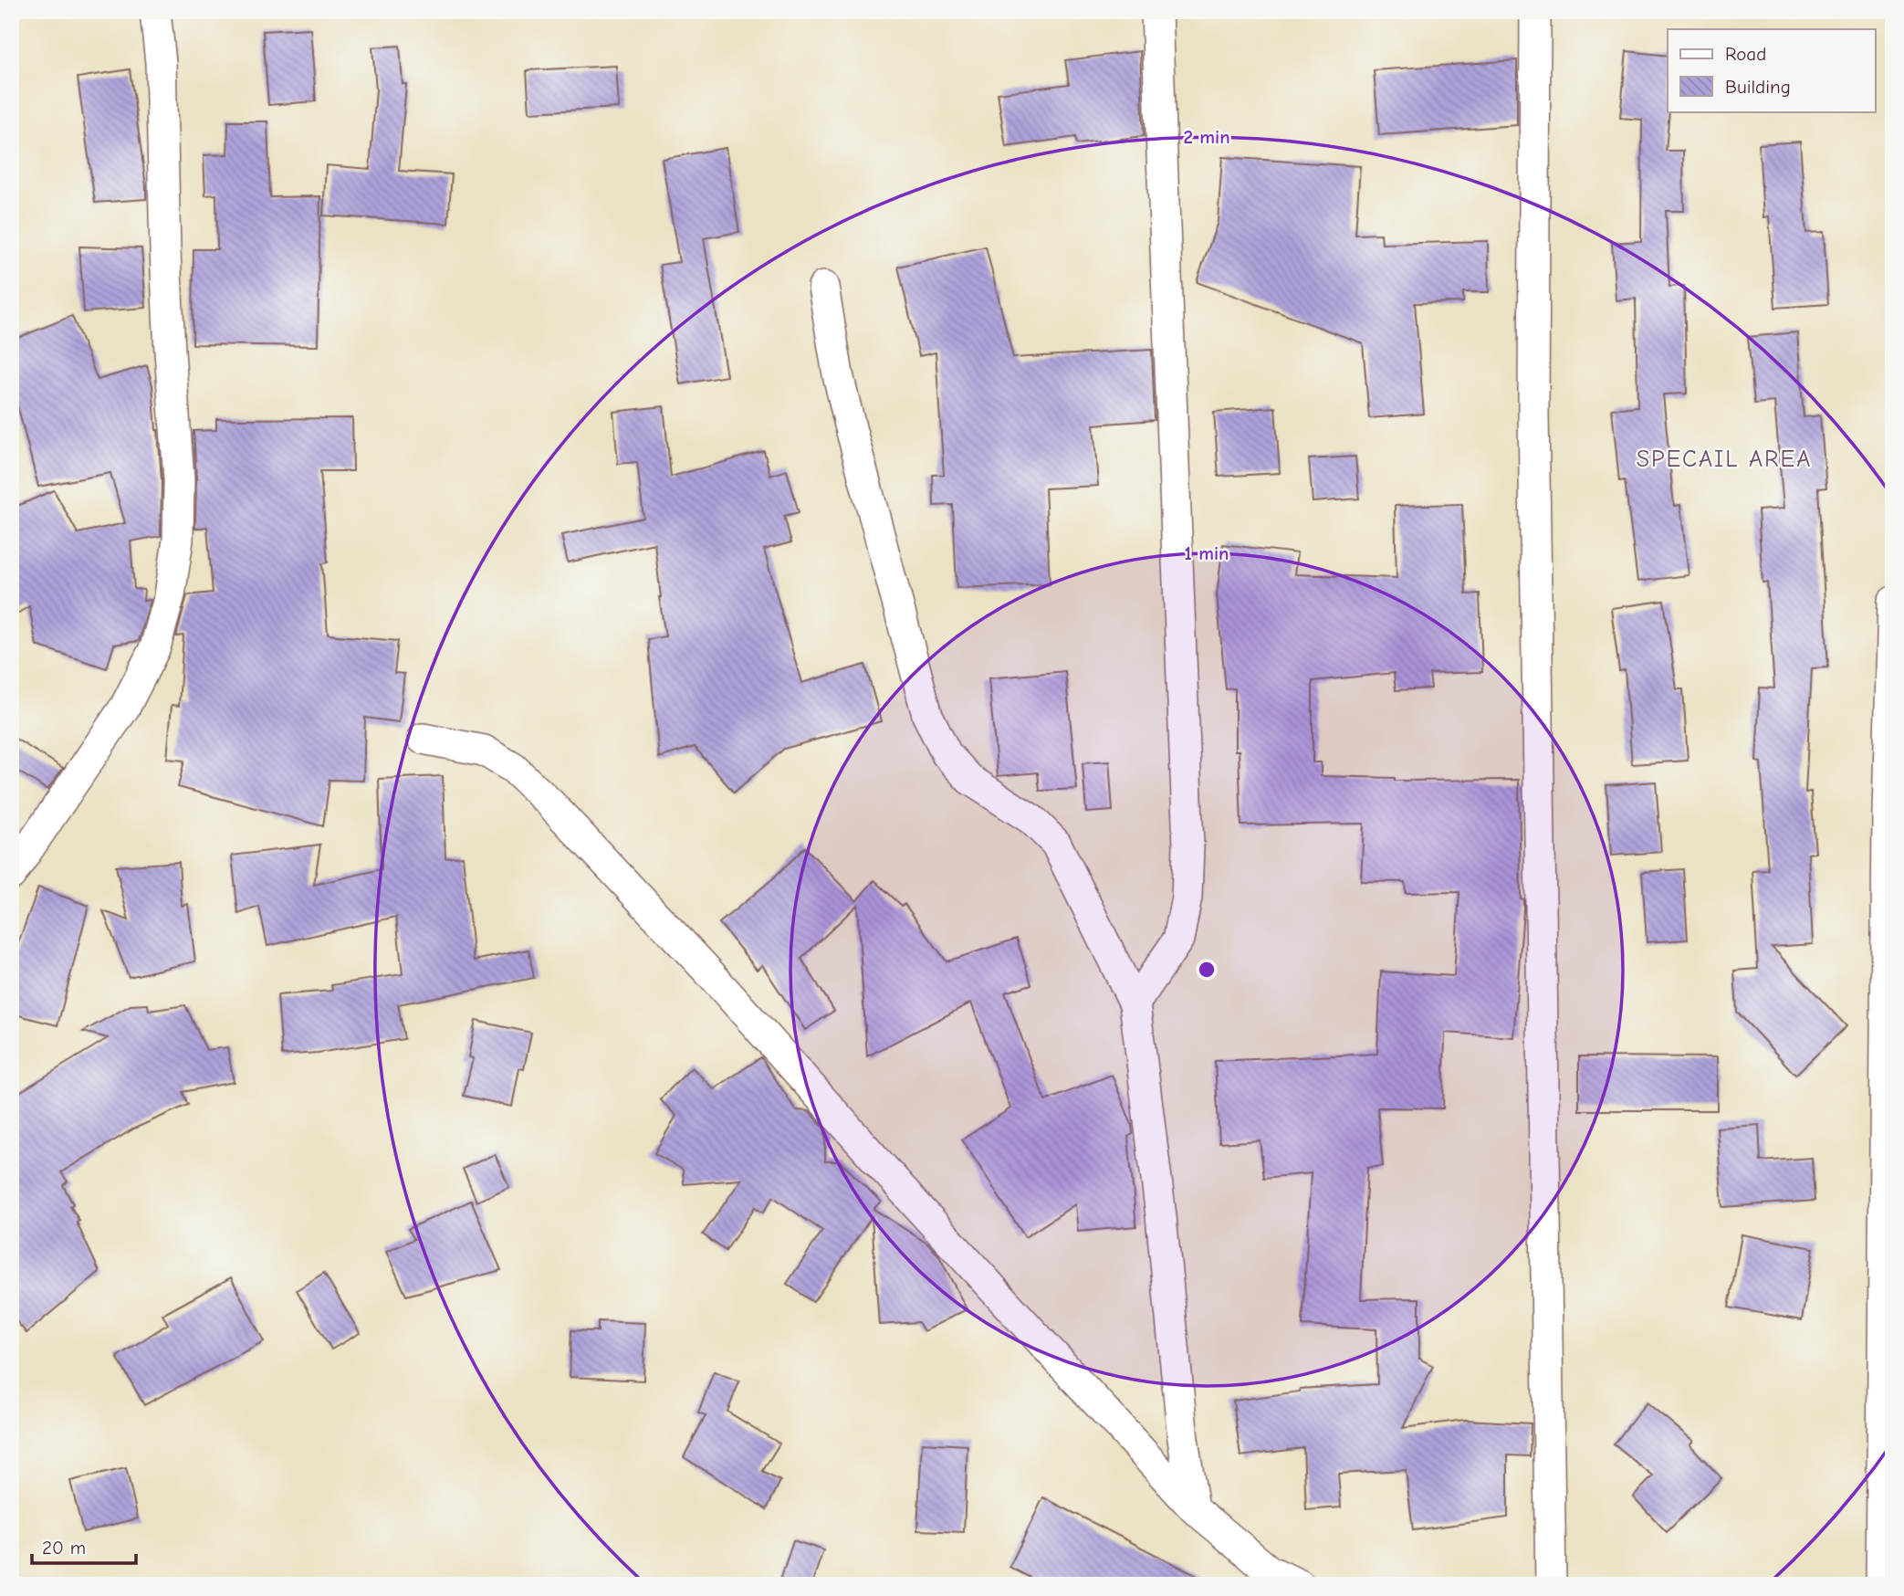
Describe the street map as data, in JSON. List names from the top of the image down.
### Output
{
  "districts": ["SPECAIL AREA"],
  "legend": ["Road", "Building"],
  "scale_bar": "20 m",
  "rings": ["2 min", "1 min"]
}
